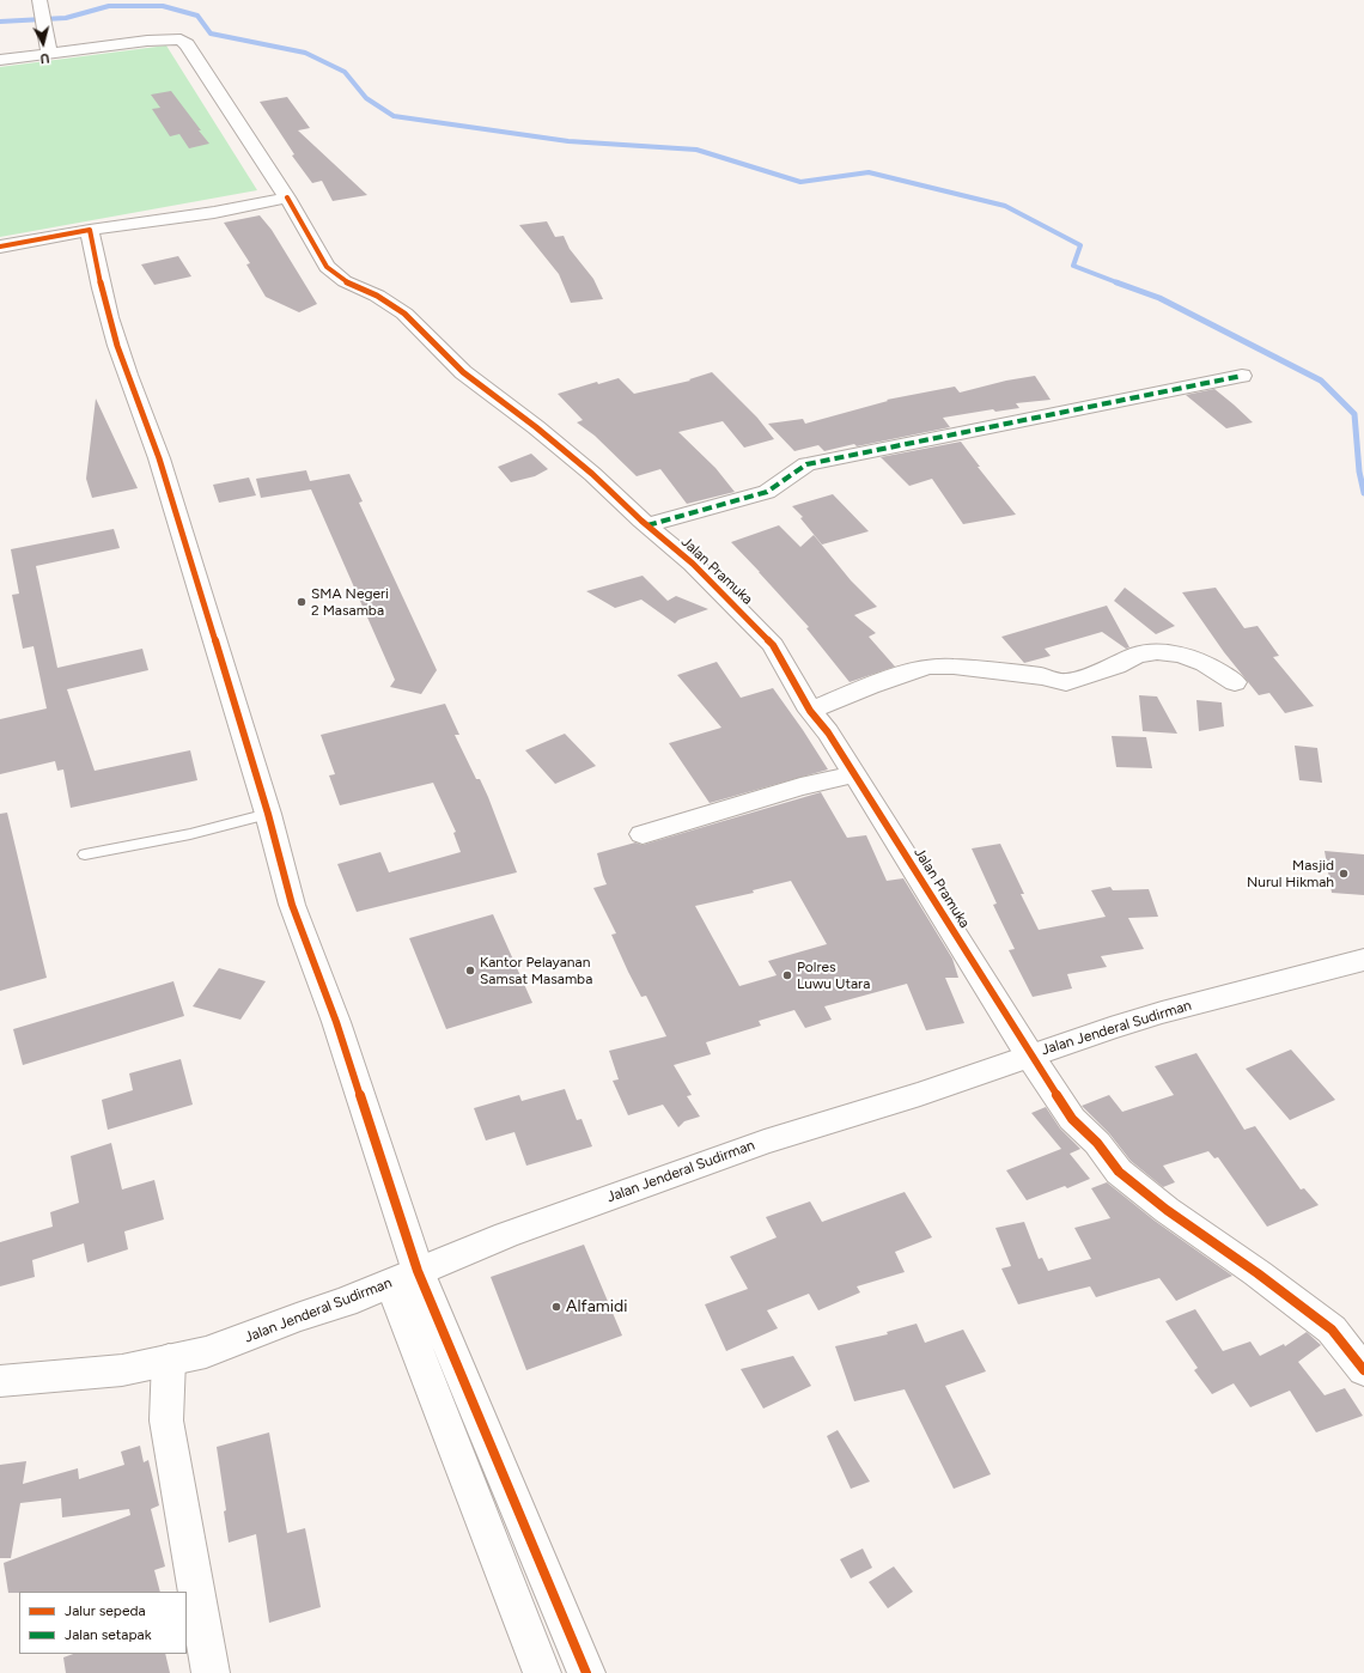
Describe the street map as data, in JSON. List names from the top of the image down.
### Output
{
  "streets": {
    "main road": ["Jalan Pramuka", "Jalan Jenderal Sudirman"]
  },
  "crossings": [
    ["Jalan Pramuka", "Jalan Jenderal Sudirman"]
  ],
  "places": [
    "SMA Negeri 2 Masamba",
    "Masjid Nurul Hikmah",
    "Kantor Pelayanan Samsat Masamba",
    "Polres Luwu Utara",
    "Alfamidi"
  ],
  "legend": ["Jalur sepeda", "Jalan setapak"],
  "north": "bottom"
}
